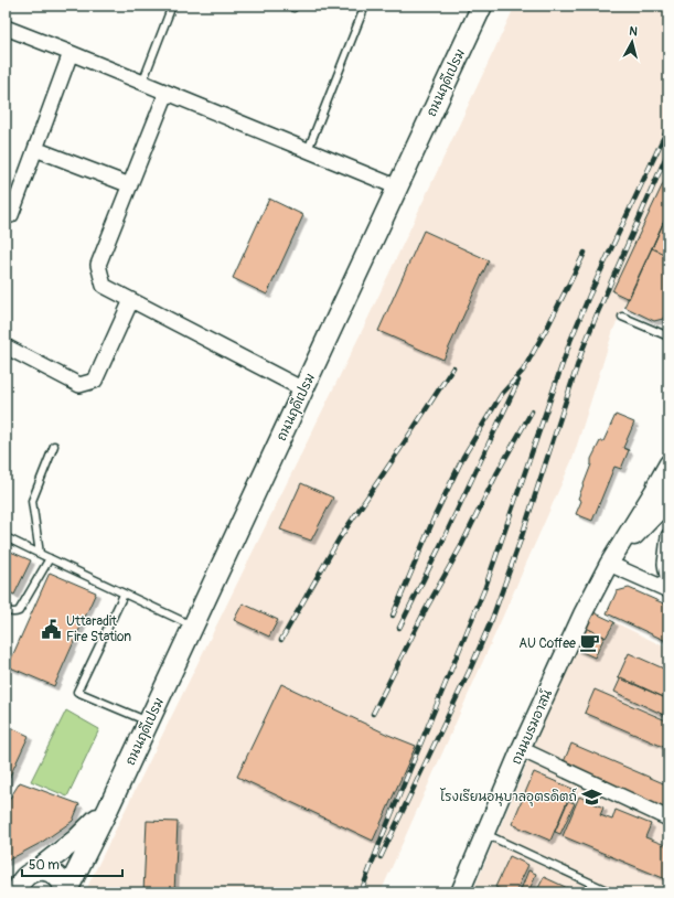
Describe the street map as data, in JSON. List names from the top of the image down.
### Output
{
  "streets": {
    "main road": ["ถนนฤดีเปรม"],
    "street": ["ถนนบรมอาสน์"]
  },
  "places": {
    "public building": ["Uttaradit Fire Station"],
    "cafe": ["AU Coffee"],
    "school or university": ["โรงเรียนอนุบาลอุตรดิตถ์"]
  },
  "scale_bar": "50 m",
  "north": "top"
}
